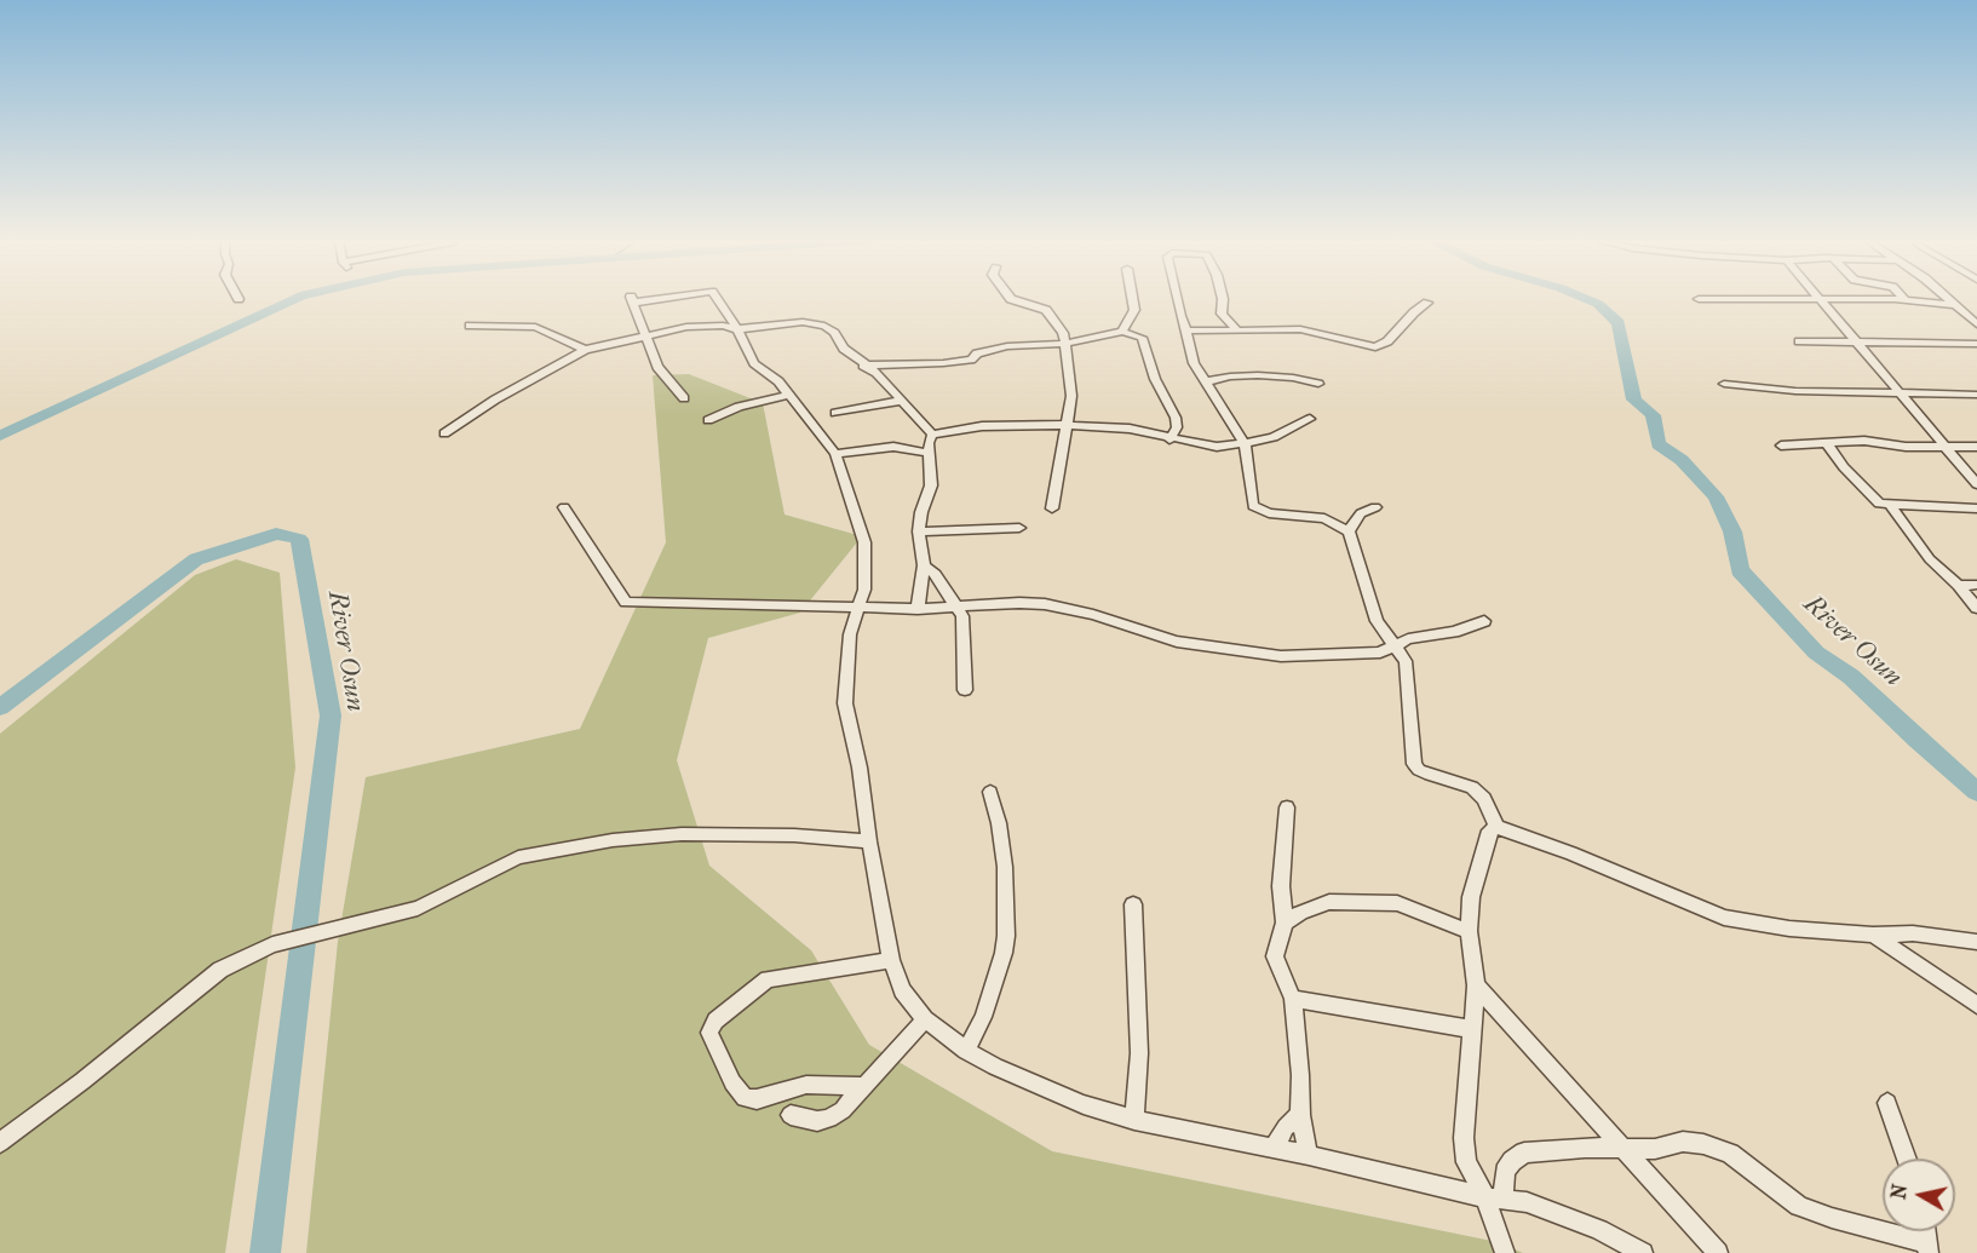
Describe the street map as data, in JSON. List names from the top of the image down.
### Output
{
  "water": ["River Osun"],
  "north": "left"
}
